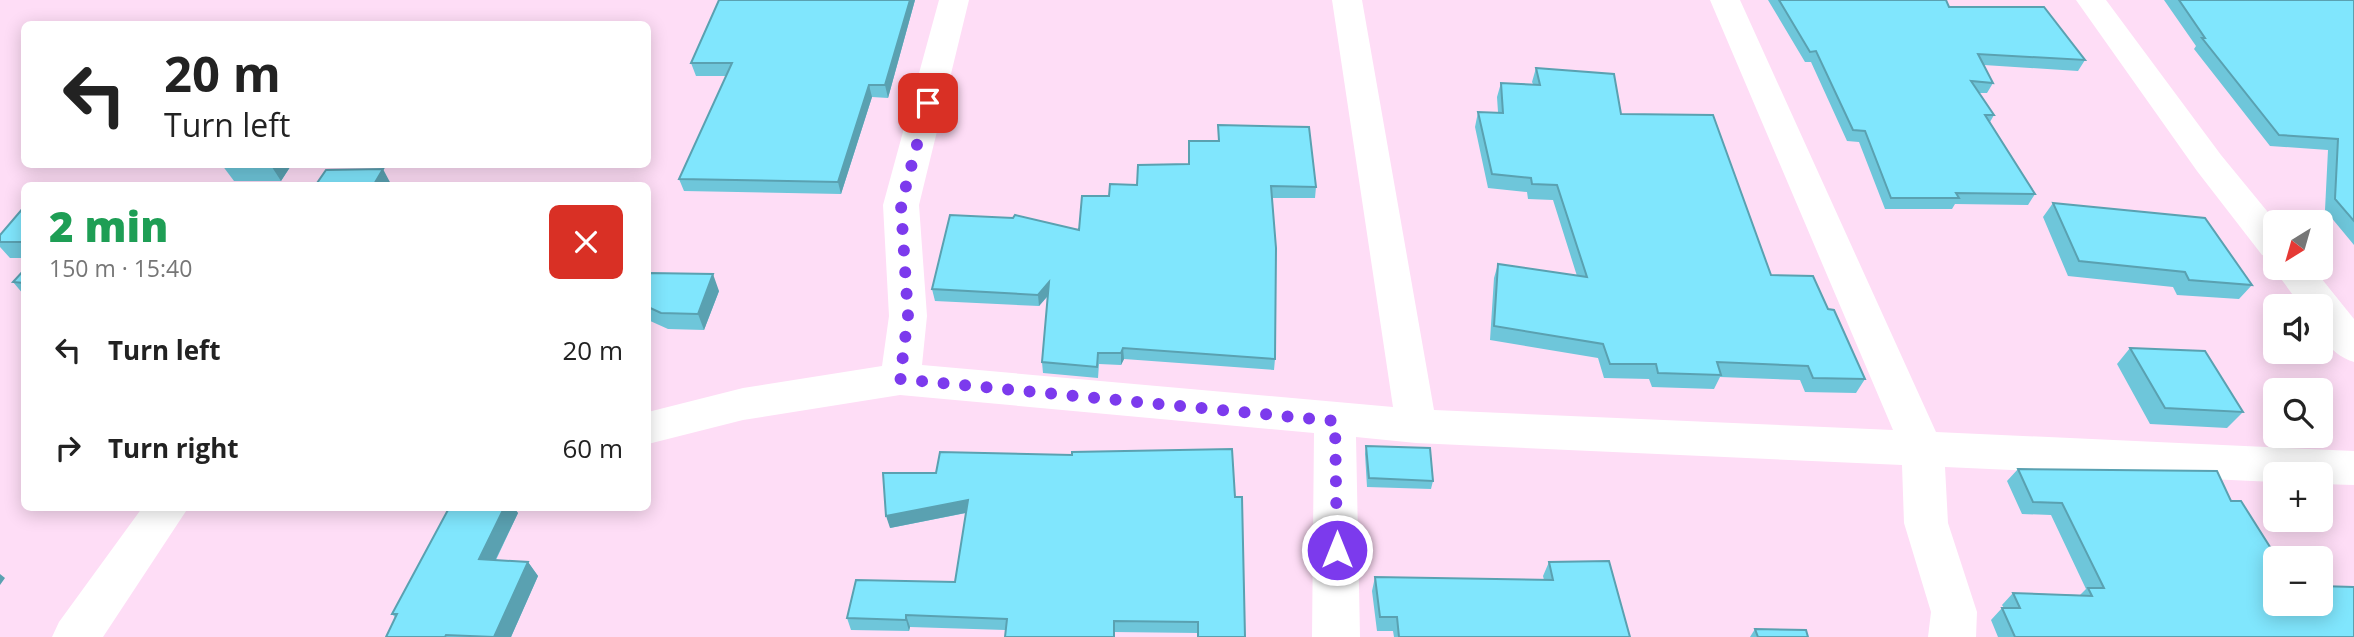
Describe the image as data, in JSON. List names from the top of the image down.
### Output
{
  "north": "bottom left",
  "page": {
    "turn": ["20 m", "Turn left"],
    "heading": ["2 min", "150 m · 15:40"],
    "map_buttons": ["+", "−"],
    "list": [
      {
        "name": "Turn left",
        "value": "20 m"
      },
      {
        "name": "Turn right",
        "value": "60 m"
      }
    ]
  }
}
